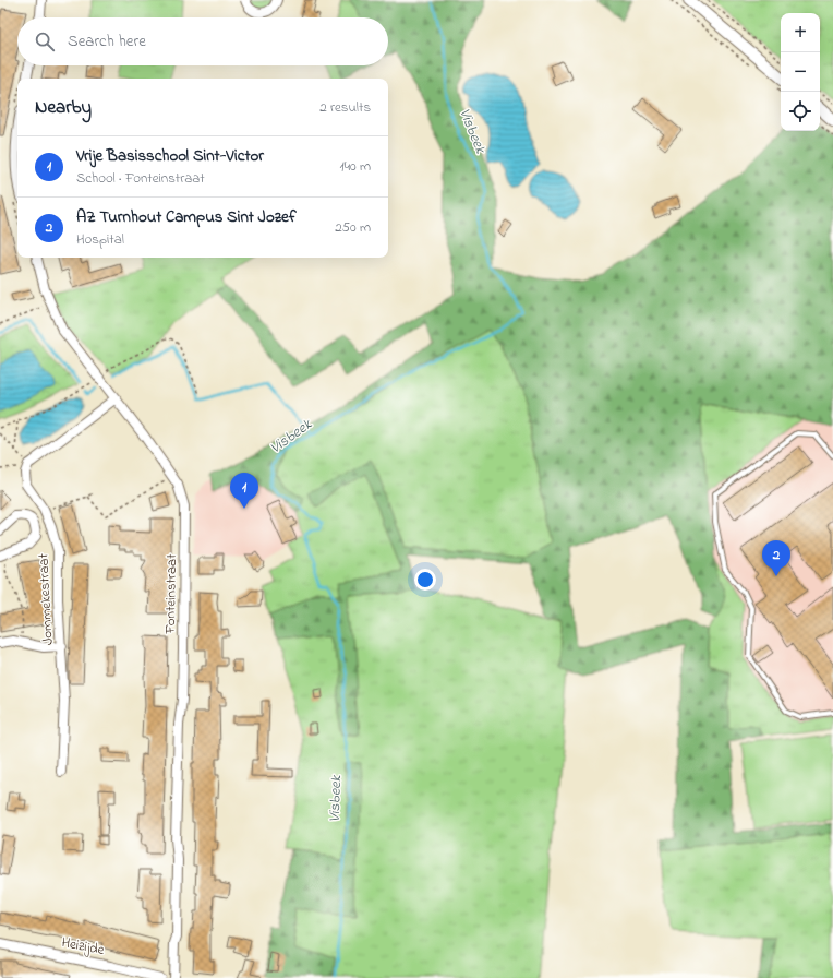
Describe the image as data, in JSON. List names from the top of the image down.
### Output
{
  "streets": {
    "street": ["Fonteinstraat", "Jommekestraat", "Heizijde"]
  },
  "water": ["Visbeek"],
  "page": {
    "map_buttons": ["+", "−"],
    "search": "Search here",
    "heading": ["Nearby", "2 results"],
    "list": [
      {
        "mark": "1",
        "name": "Vrije Basisschool Sint-Victor",
        "note": "School · Fonteinstraat",
        "value": "140 m"
      },
      {
        "mark": "2",
        "name": "AZ Turnhout Campus Sint Jozef",
        "note": "Hospital",
        "value": "250 m"
      }
    ],
    "pins": ["1", "2"]
  }
}
